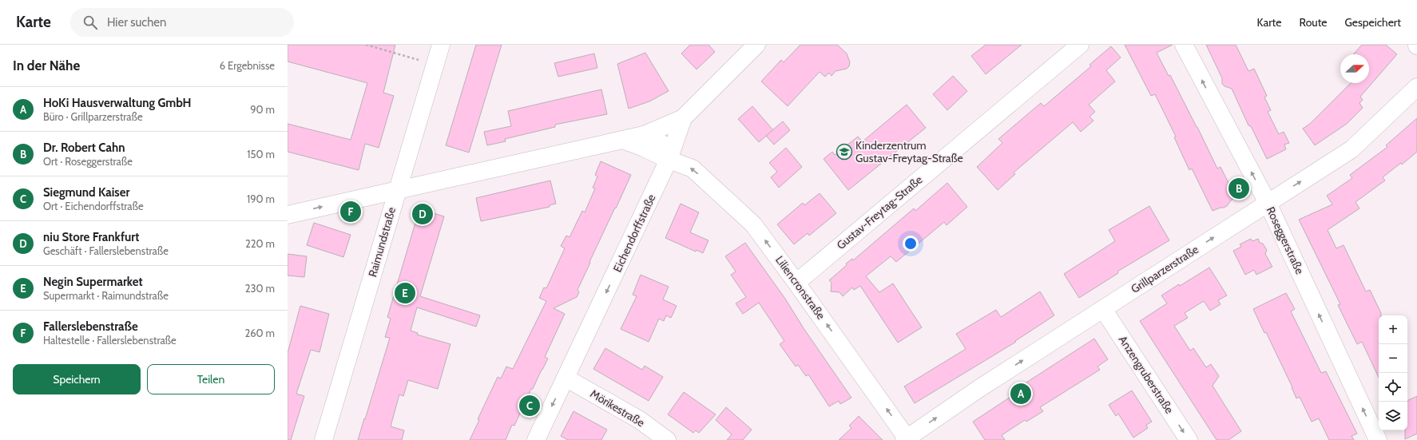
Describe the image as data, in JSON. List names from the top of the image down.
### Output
{
  "streets": {
    "street": [
      "Gustav-Freytag-Straße",
      "Eichendorffstraße",
      "Roseggerstraße",
      "Raimundstraße",
      "Grillparzerstraße",
      "Liliencronstraße",
      "Anzengruberstraße",
      "Mörikestraße"
    ]
  },
  "crossings": [
    ["Gustav-Freytag-Straße", "Liliencronstraße"],
    ["Eichendorffstraße", "Liliencronstraße"],
    ["Eichendorffstraße", "Mörikestraße"],
    ["Roseggerstraße", "Grillparzerstraße"],
    ["Grillparzerstraße", "Liliencronstraße"],
    ["Grillparzerstraße", "Anzengruberstraße"]
  ],
  "one_way": [
    "Eichendorffstraße",
    "Roseggerstraße",
    "Grillparzerstraße",
    "Liliencronstraße",
    "Anzengruberstraße"
  ],
  "places": {
    "school or university": ["Kinderzentrum Gustav-Freytag-Straße"]
  },
  "north": "right",
  "page": {
    "header": "Karte",
    "search": "Hier suchen",
    "nav": ["Karte", "Route", "Gespeichert"],
    "heading": ["In der Nähe", "6 Ergebnisse"],
    "list": [
      {
        "mark": "A",
        "name": "HoKi Hausverwaltung GmbH",
        "note": "Büro · Grillparzerstraße",
        "value": "90 m"
      },
      {
        "mark": "B",
        "name": "Dr. Robert Cahn",
        "note": "Ort · Roseggerstraße",
        "value": "150 m"
      },
      {
        "mark": "C",
        "name": "Siegmund Kaiser",
        "note": "Ort · Eichendorffstraße",
        "value": "190 m"
      },
      {
        "mark": "D",
        "name": "niu Store Frankfurt",
        "note": "Geschäft · Fallerslebenstraße",
        "value": "220 m"
      },
      {
        "mark": "E",
        "name": "Negin Supermarket",
        "note": "Supermarkt · Raimundstraße",
        "value": "230 m"
      },
      {
        "mark": "F",
        "name": "Fallerslebenstraße",
        "note": "Haltestelle · Fallerslebenstraße",
        "value": "260 m"
      }
    ],
    "pins": [
      "B",
      "F",
      "D",
      "E",
      "A",
      "C"
    ],
    "map_buttons": ["+", "−"],
    "buttons": ["Speichern", "Teilen"]
  }
}
